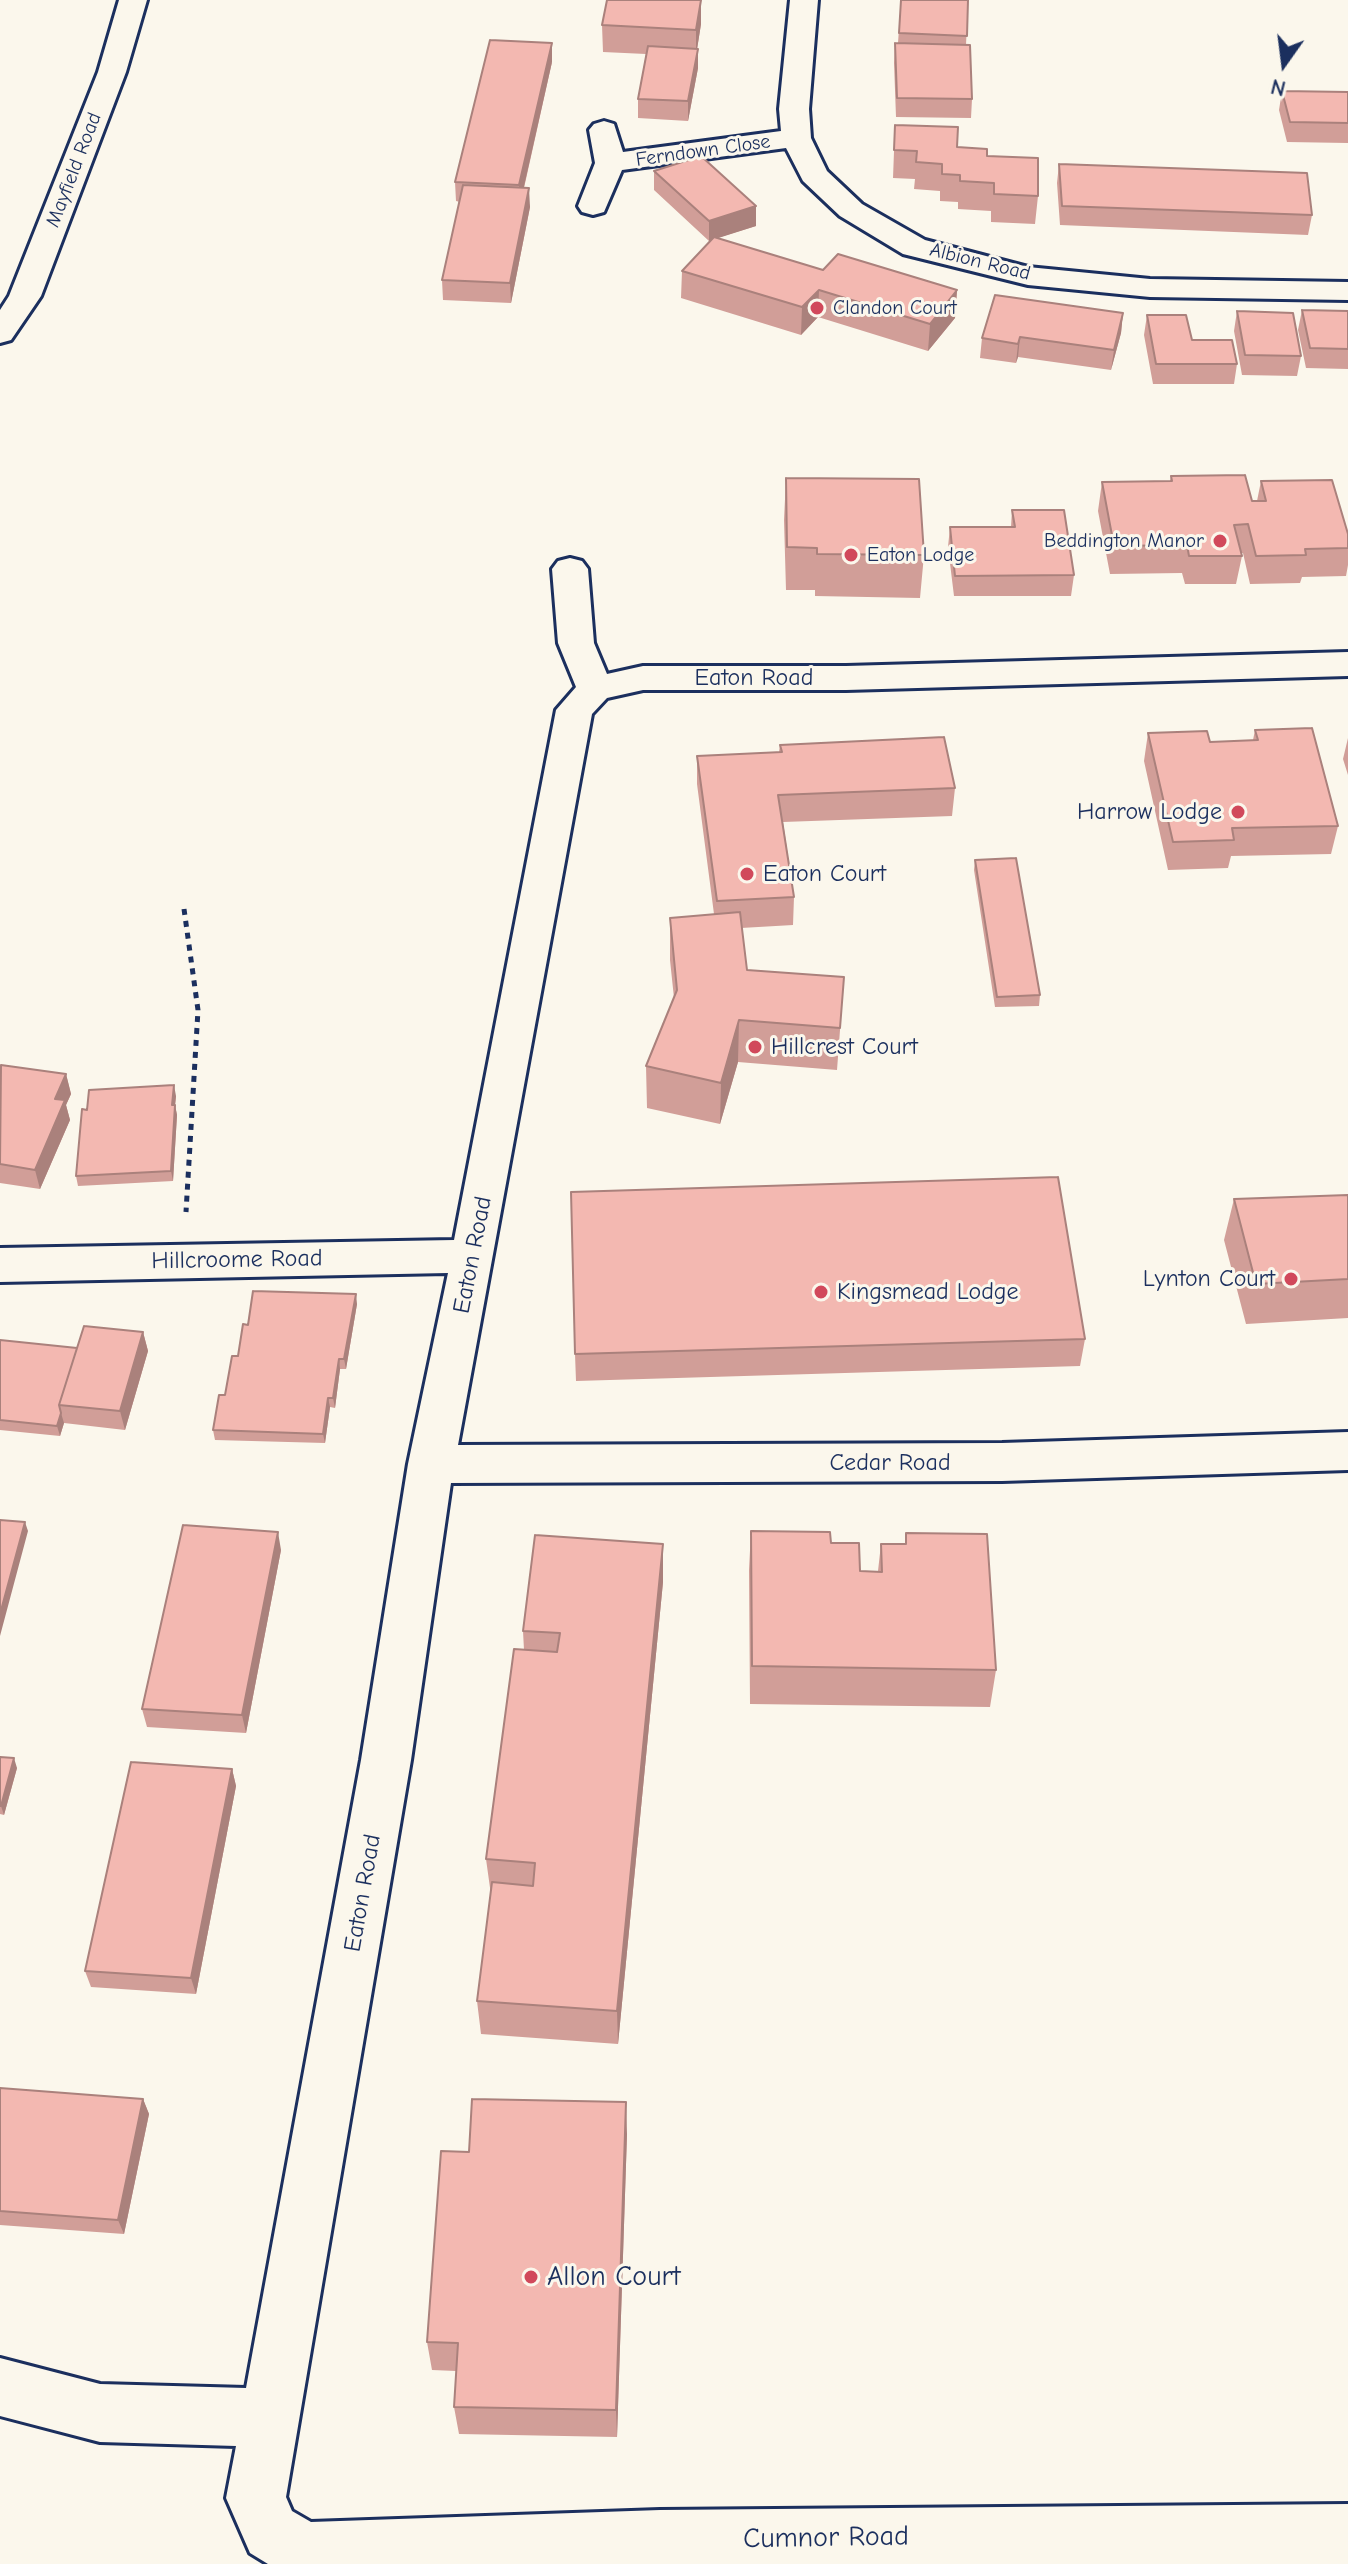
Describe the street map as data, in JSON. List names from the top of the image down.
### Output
{
  "streets": {
    "street": [
      "Ferndown Close",
      "Mayfield Road",
      "Albion Road",
      "Eaton Road",
      "Hillcroome Road",
      "Cedar Road",
      "Cumnor Road"
    ]
  },
  "crossings": [
    ["Ferndown Close", "Albion Road"],
    ["Eaton Road", "Hillcroome Road"],
    ["Eaton Road", "Cedar Road"],
    ["Eaton Road", "Cumnor Road"]
  ],
  "places": [
    "Clandon Court",
    "Beddington Manor",
    "Eaton Lodge",
    "Harrow Lodge",
    "Eaton Court",
    "Hillcrest Court",
    "Lynton Court",
    "Kingsmead Lodge",
    "Allon Court"
  ],
  "north": "bottom"
}
